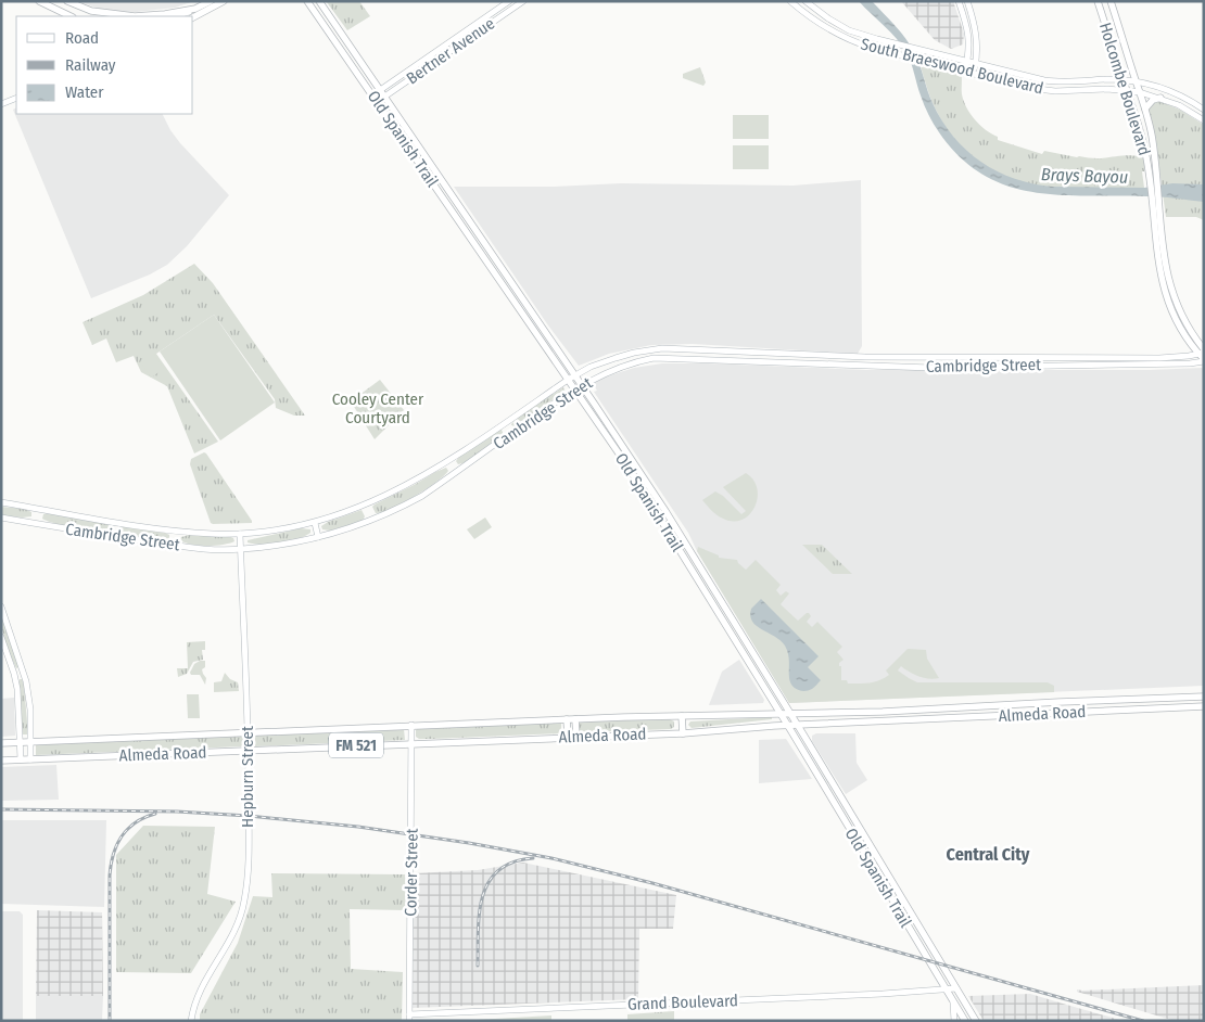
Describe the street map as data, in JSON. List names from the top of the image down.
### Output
{
  "streets": {
    "main road": [
      "Holcombe Boulevard",
      "Old Spanish Trail",
      "Almeda Road",
      "FM 521"
    ],
    "street": [
      "Bertner Avenue",
      "South Braeswood Boulevard",
      "Cambridge Street",
      "Hepburn Street",
      "Corder Street",
      "Grand Boulevard"
    ]
  },
  "crossings": [
    ["Bertner Avenue", "Old Spanish Trail"],
    ["South Braeswood Boulevard", "Holcombe Boulevard"],
    ["Holcombe Boulevard", "Cambridge Street"],
    ["Old Spanish Trail", "Cambridge Street"],
    ["Old Spanish Trail", "Almeda Road"],
    ["Old Spanish Trail", "Grand Boulevard"],
    ["Cambridge Street", "Hepburn Street"],
    ["Almeda Road", "Hepburn Street"],
    ["Almeda Road", "Corder Street"],
    ["Corder Street", "Grand Boulevard"]
  ],
  "districts": ["Central City"],
  "water": ["Brays Bayou"],
  "parks": ["Cooley Center Courtyard"],
  "legend": ["Road", "Railway", "Water"]
}
